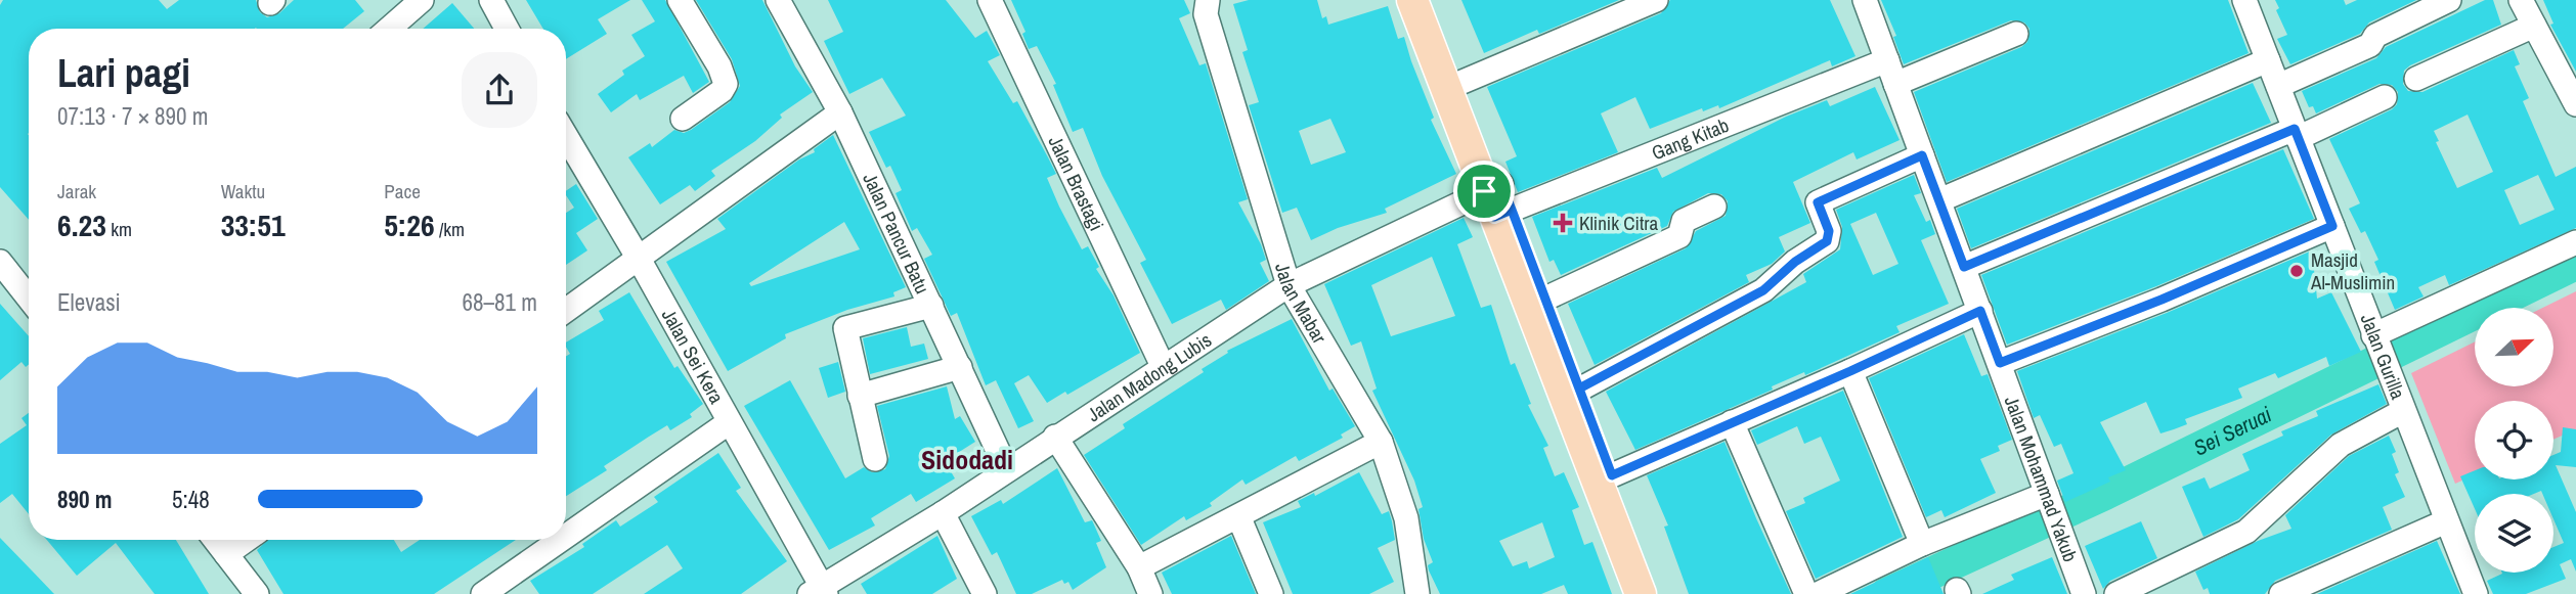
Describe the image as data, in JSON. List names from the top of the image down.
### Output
{
  "streets": {
    "street": [
      "Gang Kitab",
      "Jalan Brastagi",
      "Jalan Pancur Batu",
      "Jalan Mabar",
      "Jalan Sei Kera",
      "Jalan Gurilla",
      "Jalan Madong Lubis",
      "Jalan Mohammad Yakub"
    ]
  },
  "crossings": [
    ["Gang Kitab", "Jalan Madong Lubis"],
    ["Gang Kitab", "Jalan Mohammad Yakub"],
    ["Jalan Brastagi", "Jalan Madong Lubis"],
    ["Jalan Pancur Batu", "Jalan Madong Lubis"],
    ["Jalan Mabar", "Jalan Madong Lubis"],
    ["Jalan Sei Kera", "Jalan Madong Lubis"]
  ],
  "districts": ["Sidodadi"],
  "water": ["Sei Seruai"],
  "places": {
    "health": ["Klinik Citra"],
    "other": ["Masjid Al-Muslimin"]
  },
  "north": "top right",
  "page": {
    "heading": ["Lari pagi", "07:13 · 7 × 890 m"],
    "stats": [
      ["Jarak", "6.23 km"],
      ["Waktu", "33:51"],
      ["Pace", "5:26 /km"]
    ],
    "chart": ["Elevasi", "68–81 m"],
    "list": [
      {
        "name": "890 m",
        "note": "5:48"
      }
    ]
  }
}
